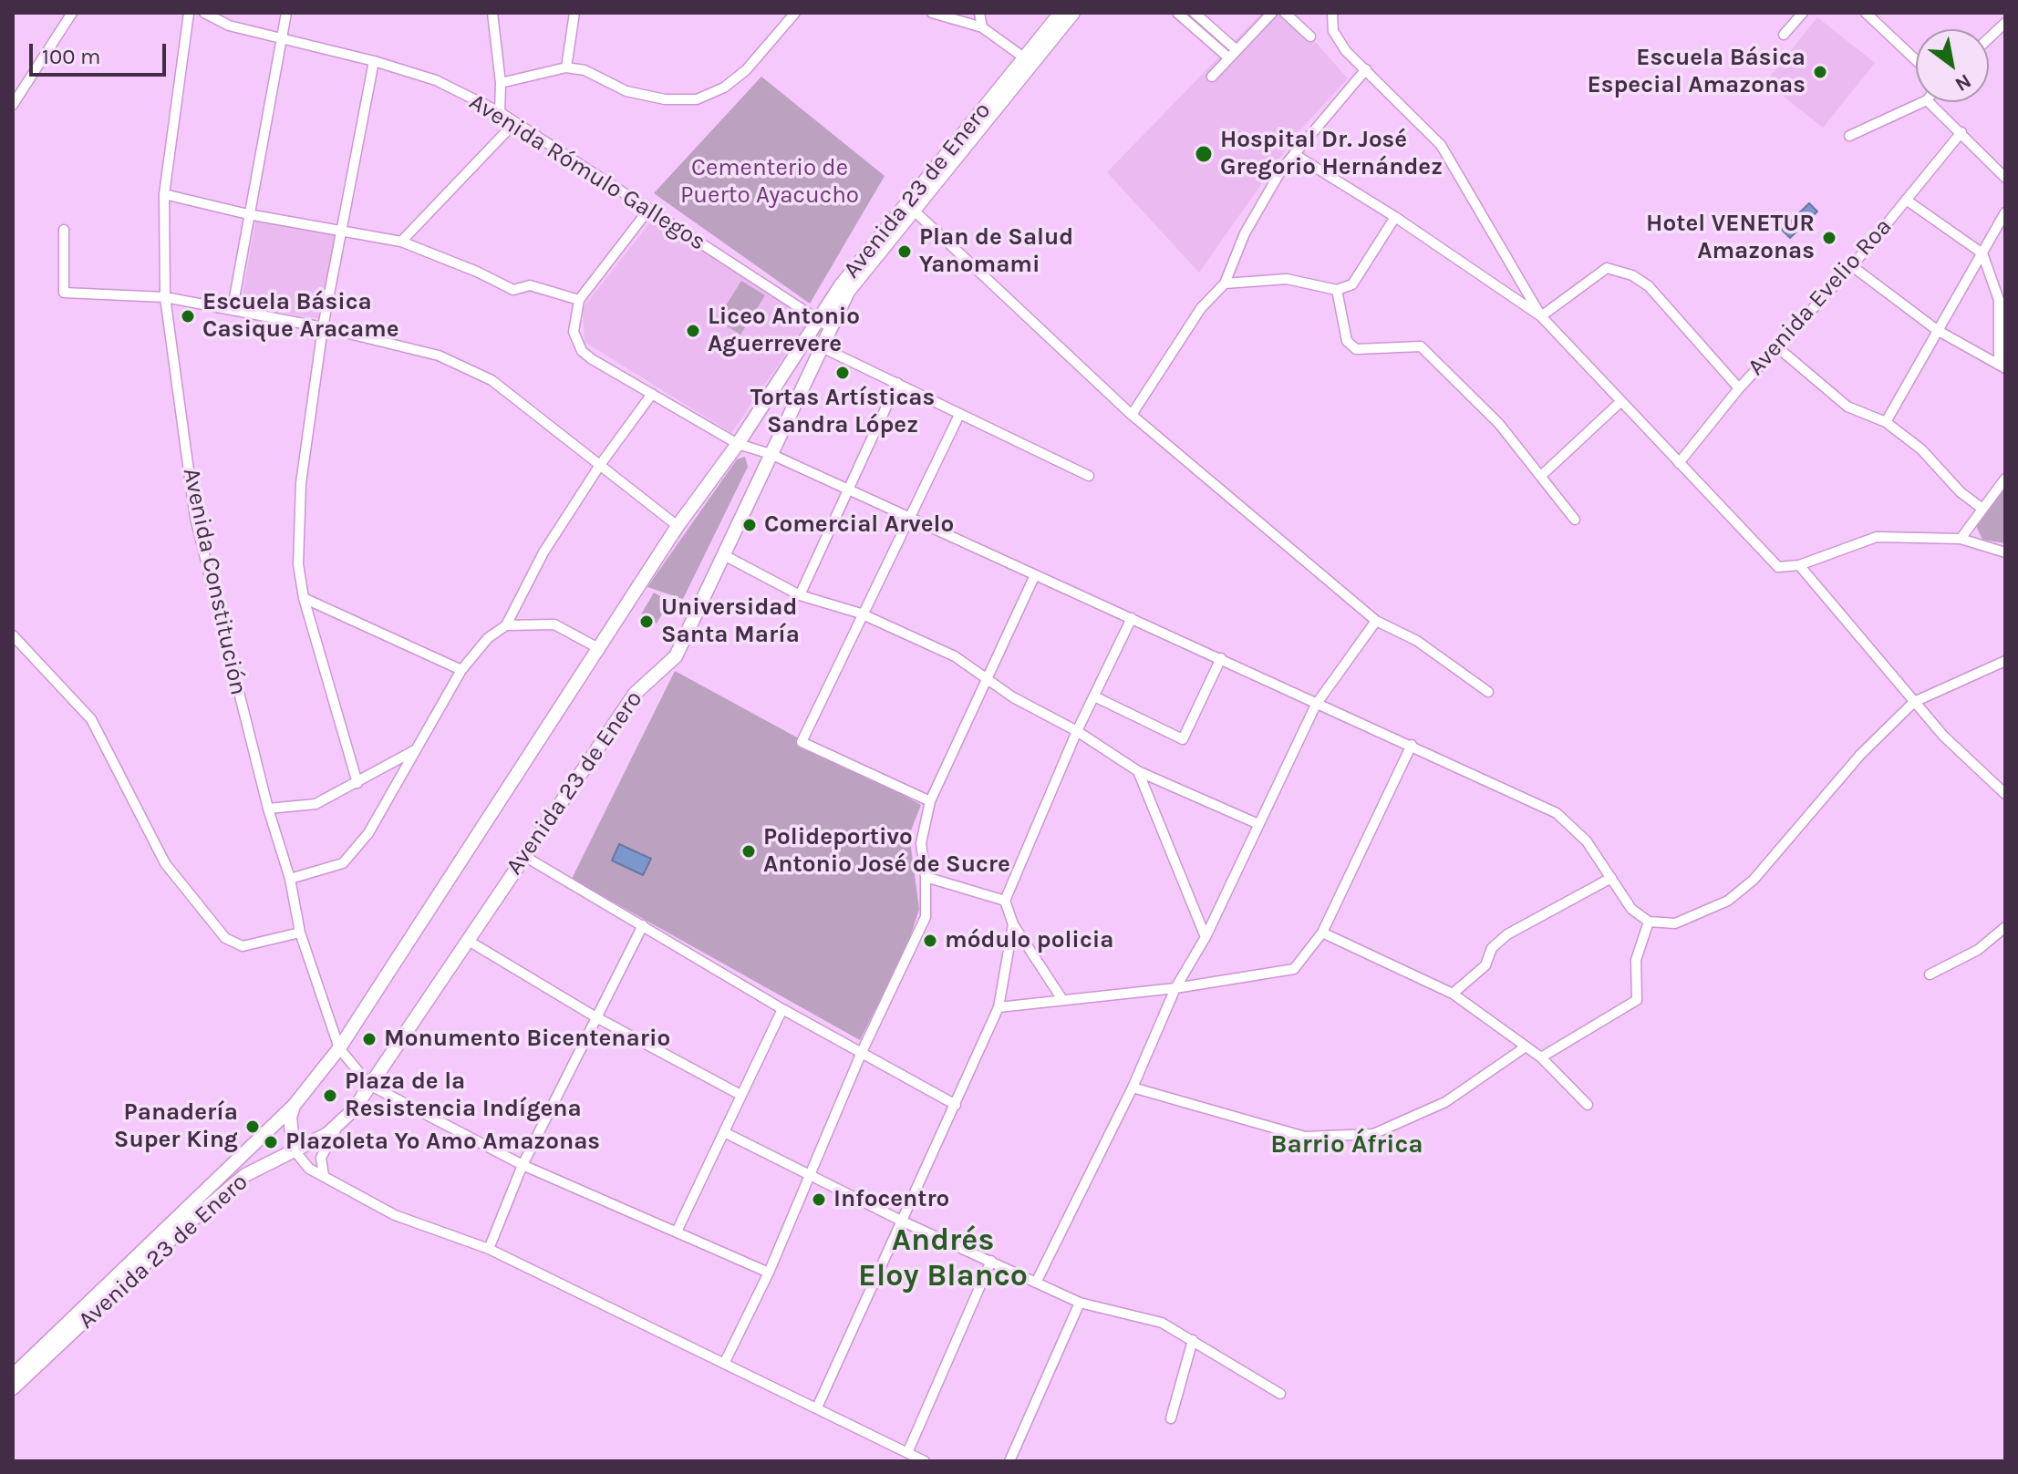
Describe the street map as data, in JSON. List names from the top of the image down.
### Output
{
  "streets": {
    "main road": ["Avenida 23 de Enero"],
    "street": ["Avenida Rómulo Gallegos", "Avenida Evelio Roa", "Avenida Constitución"]
  },
  "crossings": [
    ["Avenida Rómulo Gallegos", "Avenida 23 de Enero"],
    ["Avenida 23 de Enero", "Avenida Constitución"]
  ],
  "districts": ["Barrio África", "Andrés Eloy Blanco"],
  "parks": ["Cementerio de Puerto Ayacucho"],
  "places": [
    "Escuela Básica Especial Amazonas",
    "Hospital Dr. José Gregorio Hernández",
    "Hotel VENETUR Amazonas",
    "Plan de Salud Yanomami",
    "Escuela Básica Casique Aracame",
    "Liceo Antonio Aguerrevere",
    "Tortas Artísticas Sandra López",
    "Comercial Arvelo",
    "Universidad Santa María",
    "Polideportivo Antonio José de Sucre",
    "módulo policia",
    "Monumento Bicentenario",
    "Plaza de la Resistencia Indígena",
    "Panadería Super King",
    "Plazoleta Yo Amo Amazonas",
    "Infocentro"
  ],
  "scale_bar": "100 m",
  "north": "bottom right"
}
